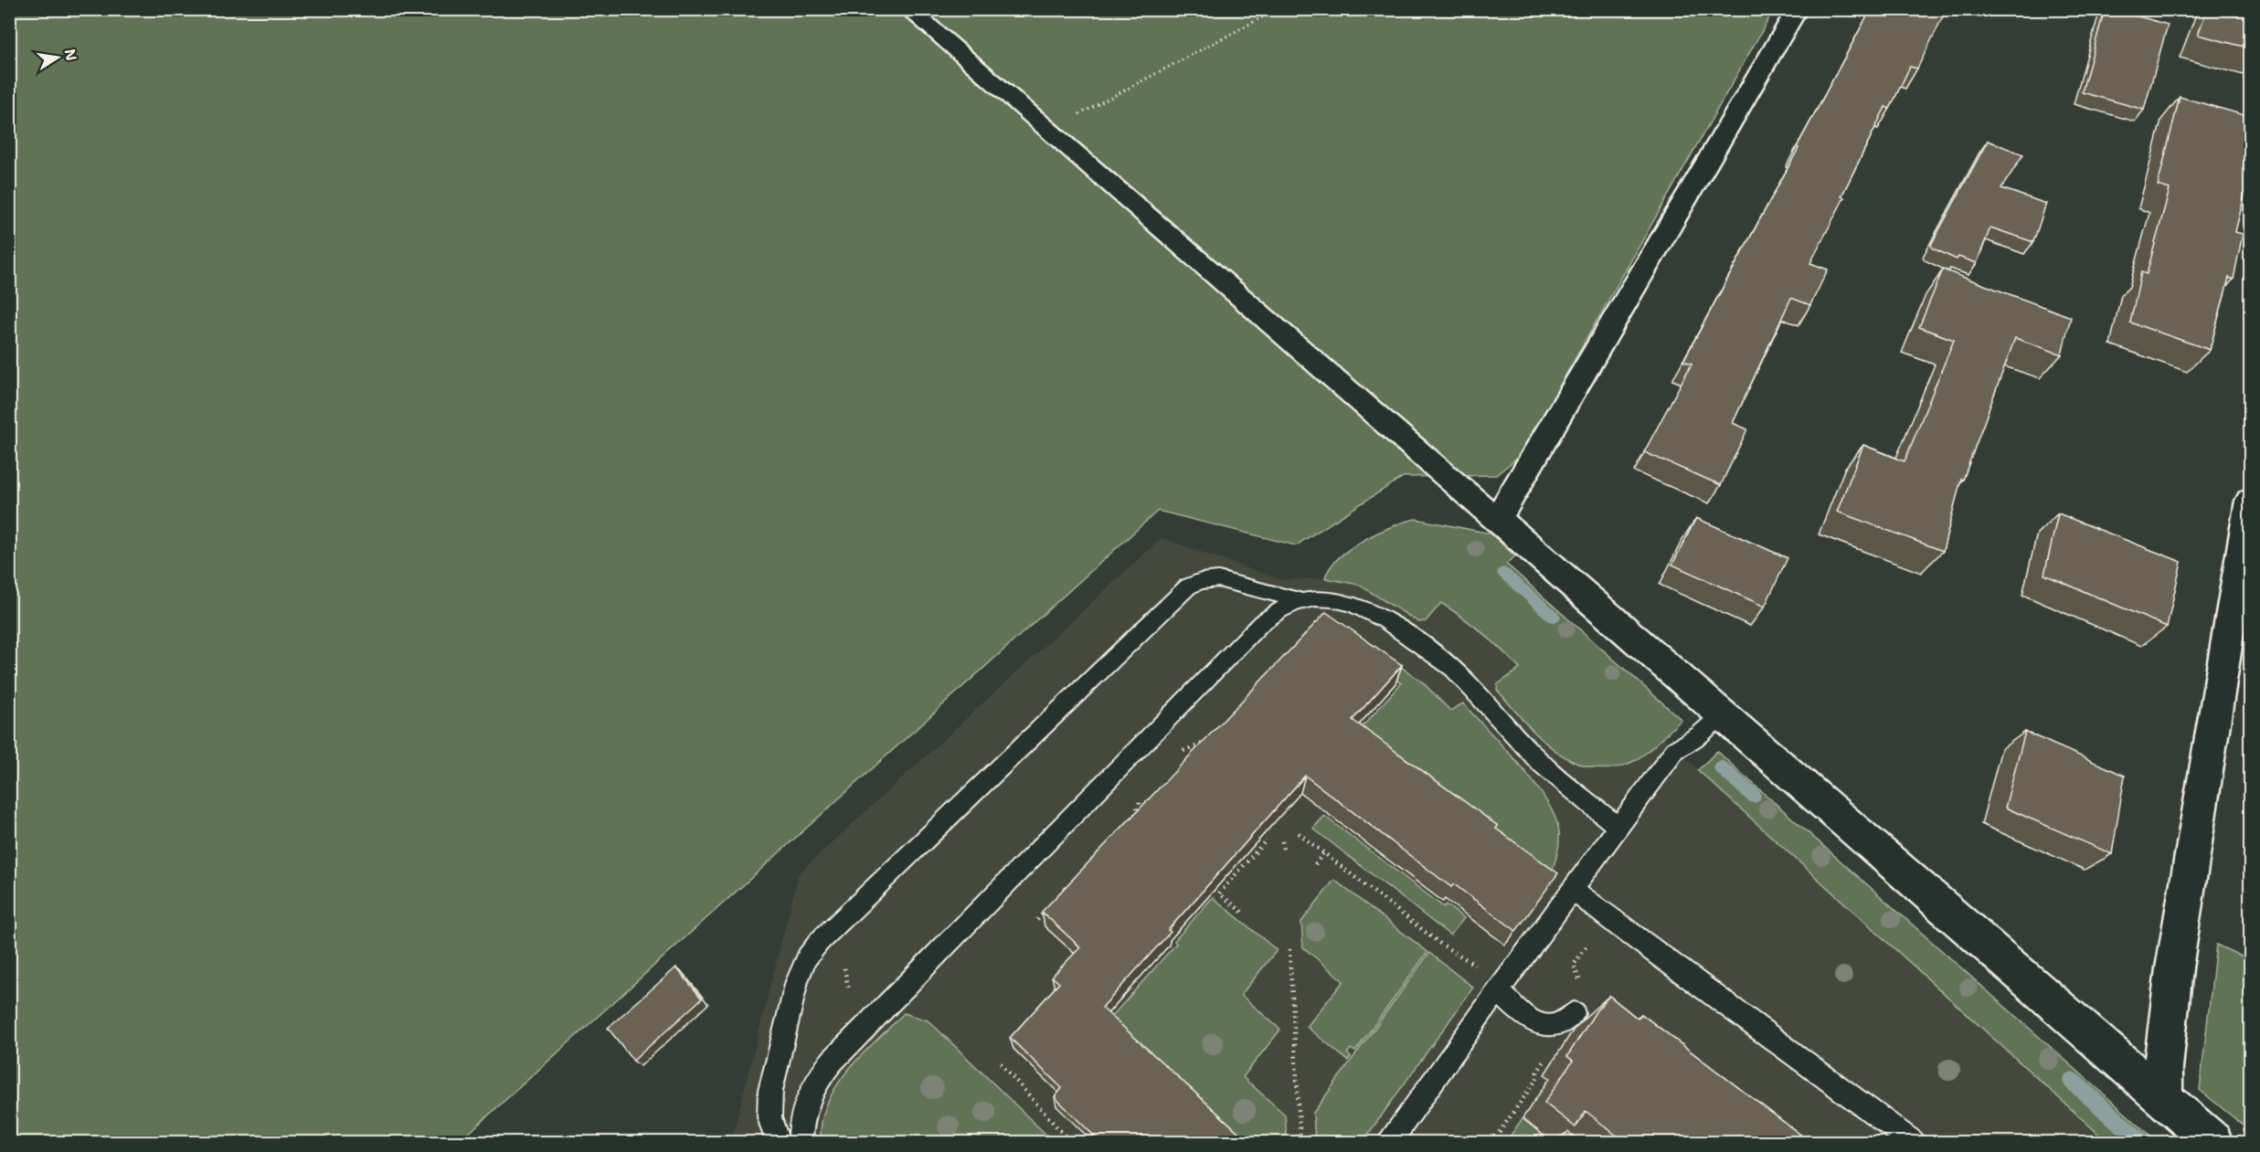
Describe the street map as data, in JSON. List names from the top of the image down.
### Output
{
  "north": "right"
}
